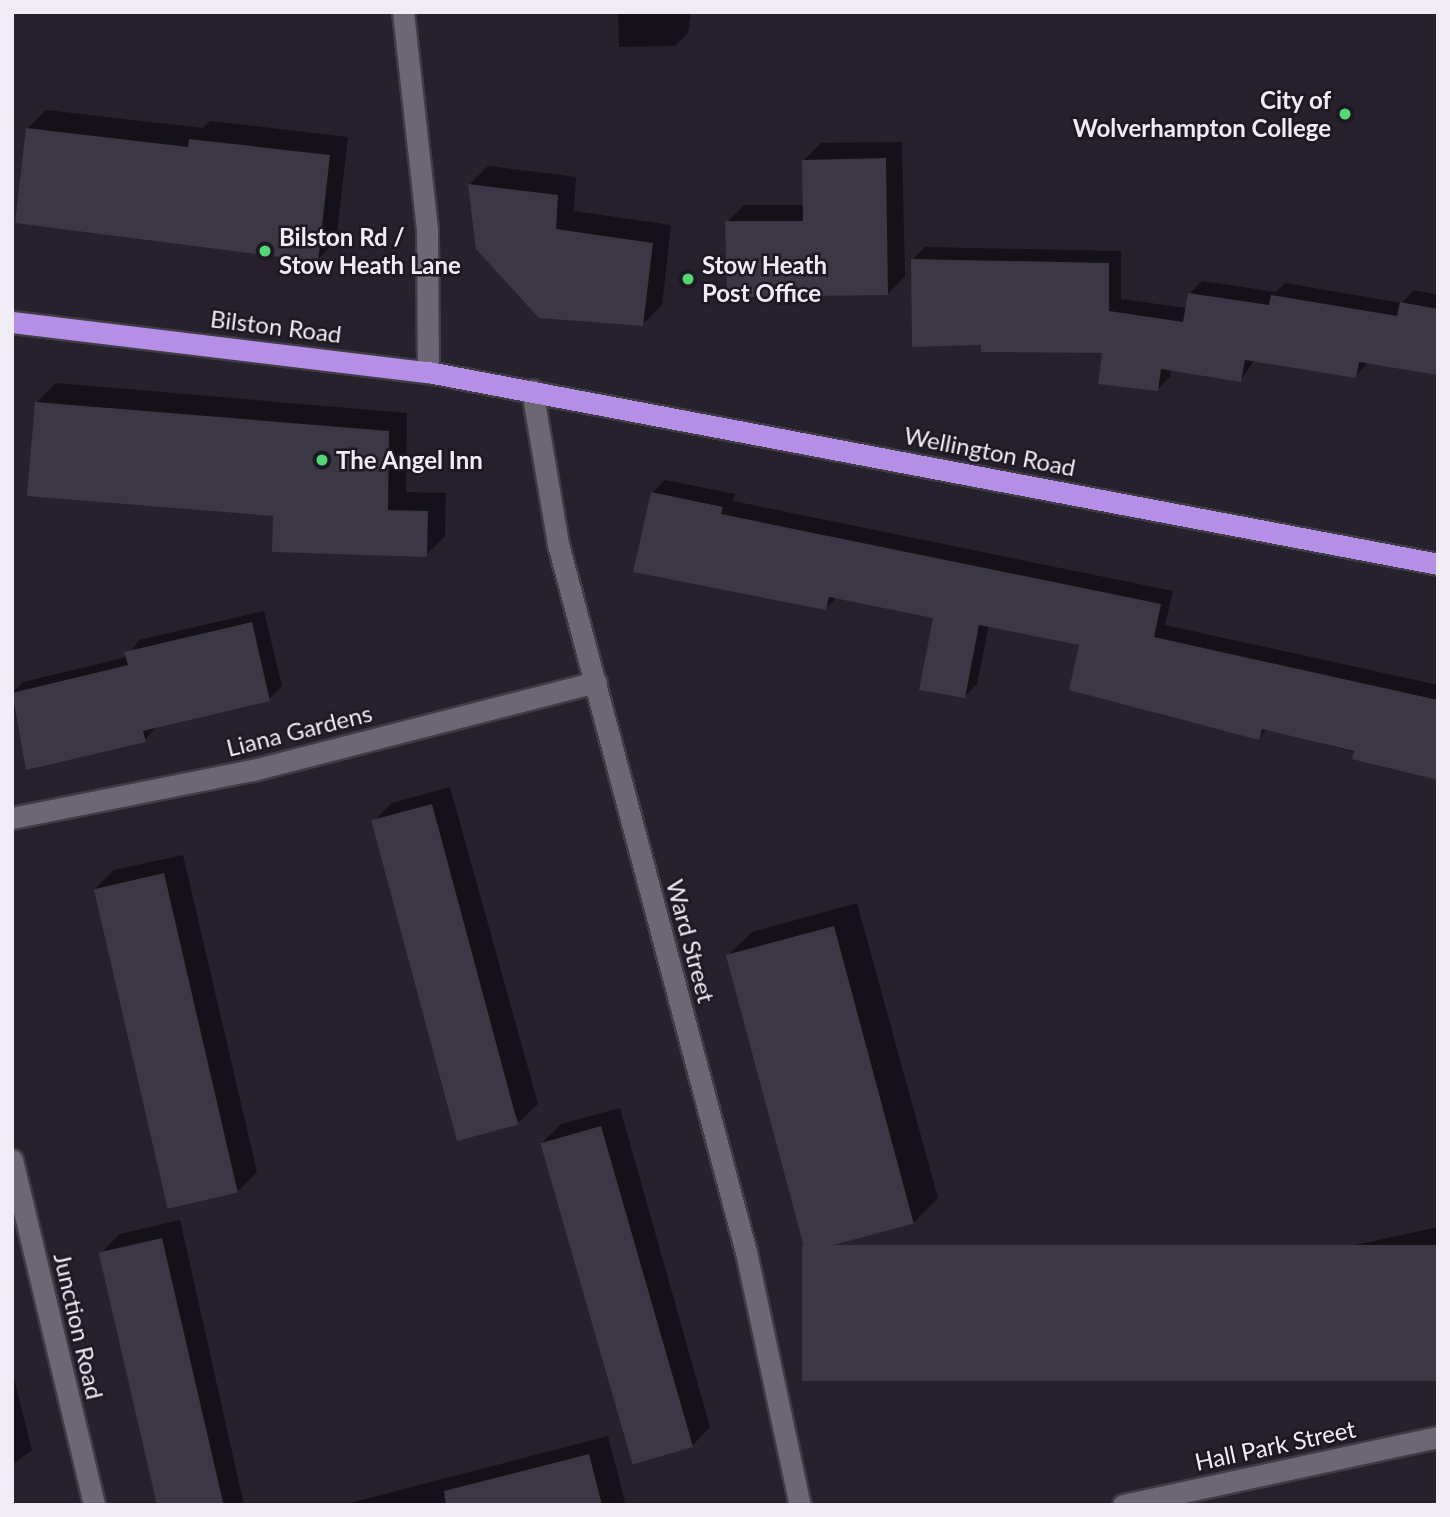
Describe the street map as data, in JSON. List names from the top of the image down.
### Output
{
  "streets": {
    "highway": ["Bilston Road", "Wellington Road"],
    "street": [
      "Liana Gardens",
      "Ward Street",
      "Junction Road",
      "Hall Park Street"
    ]
  },
  "crossings": [
    ["Bilston Road", "Wellington Road"],
    ["Bilston Road", "Ward Street"],
    ["Wellington Road", "Ward Street"],
    ["Liana Gardens", "Ward Street"]
  ],
  "places": [
    "City of Wolverhampton College",
    "Bilston Rd / Stow Heath Lane",
    "Stow Heath Post Office",
    "The Angel Inn"
  ]
}
